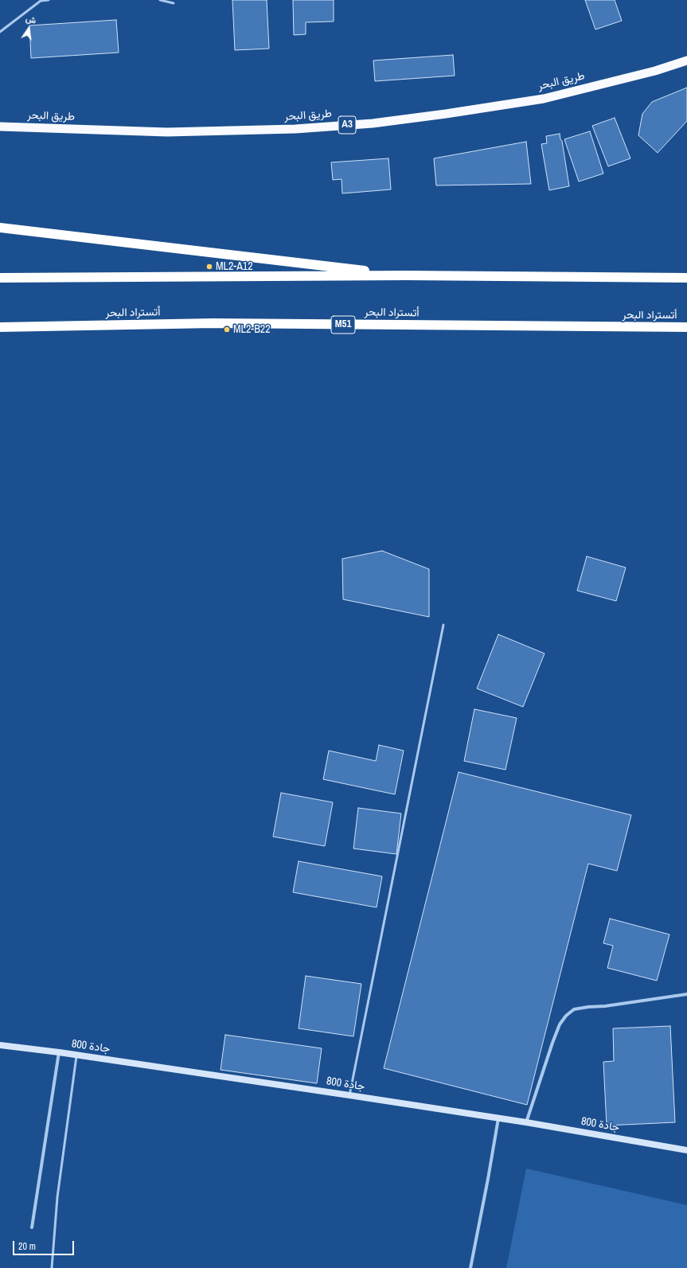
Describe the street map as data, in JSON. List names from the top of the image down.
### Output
{
  "streets": {
    "highway": [
      "طريق البحر",
      "A3",
      "أتستراد البحر",
      "M51"
    ],
    "main road": ["جادة 800"]
  },
  "places": ["ML2-A12", "ML2-B22"],
  "scale_bar": "20 m",
  "north": "top"
}
